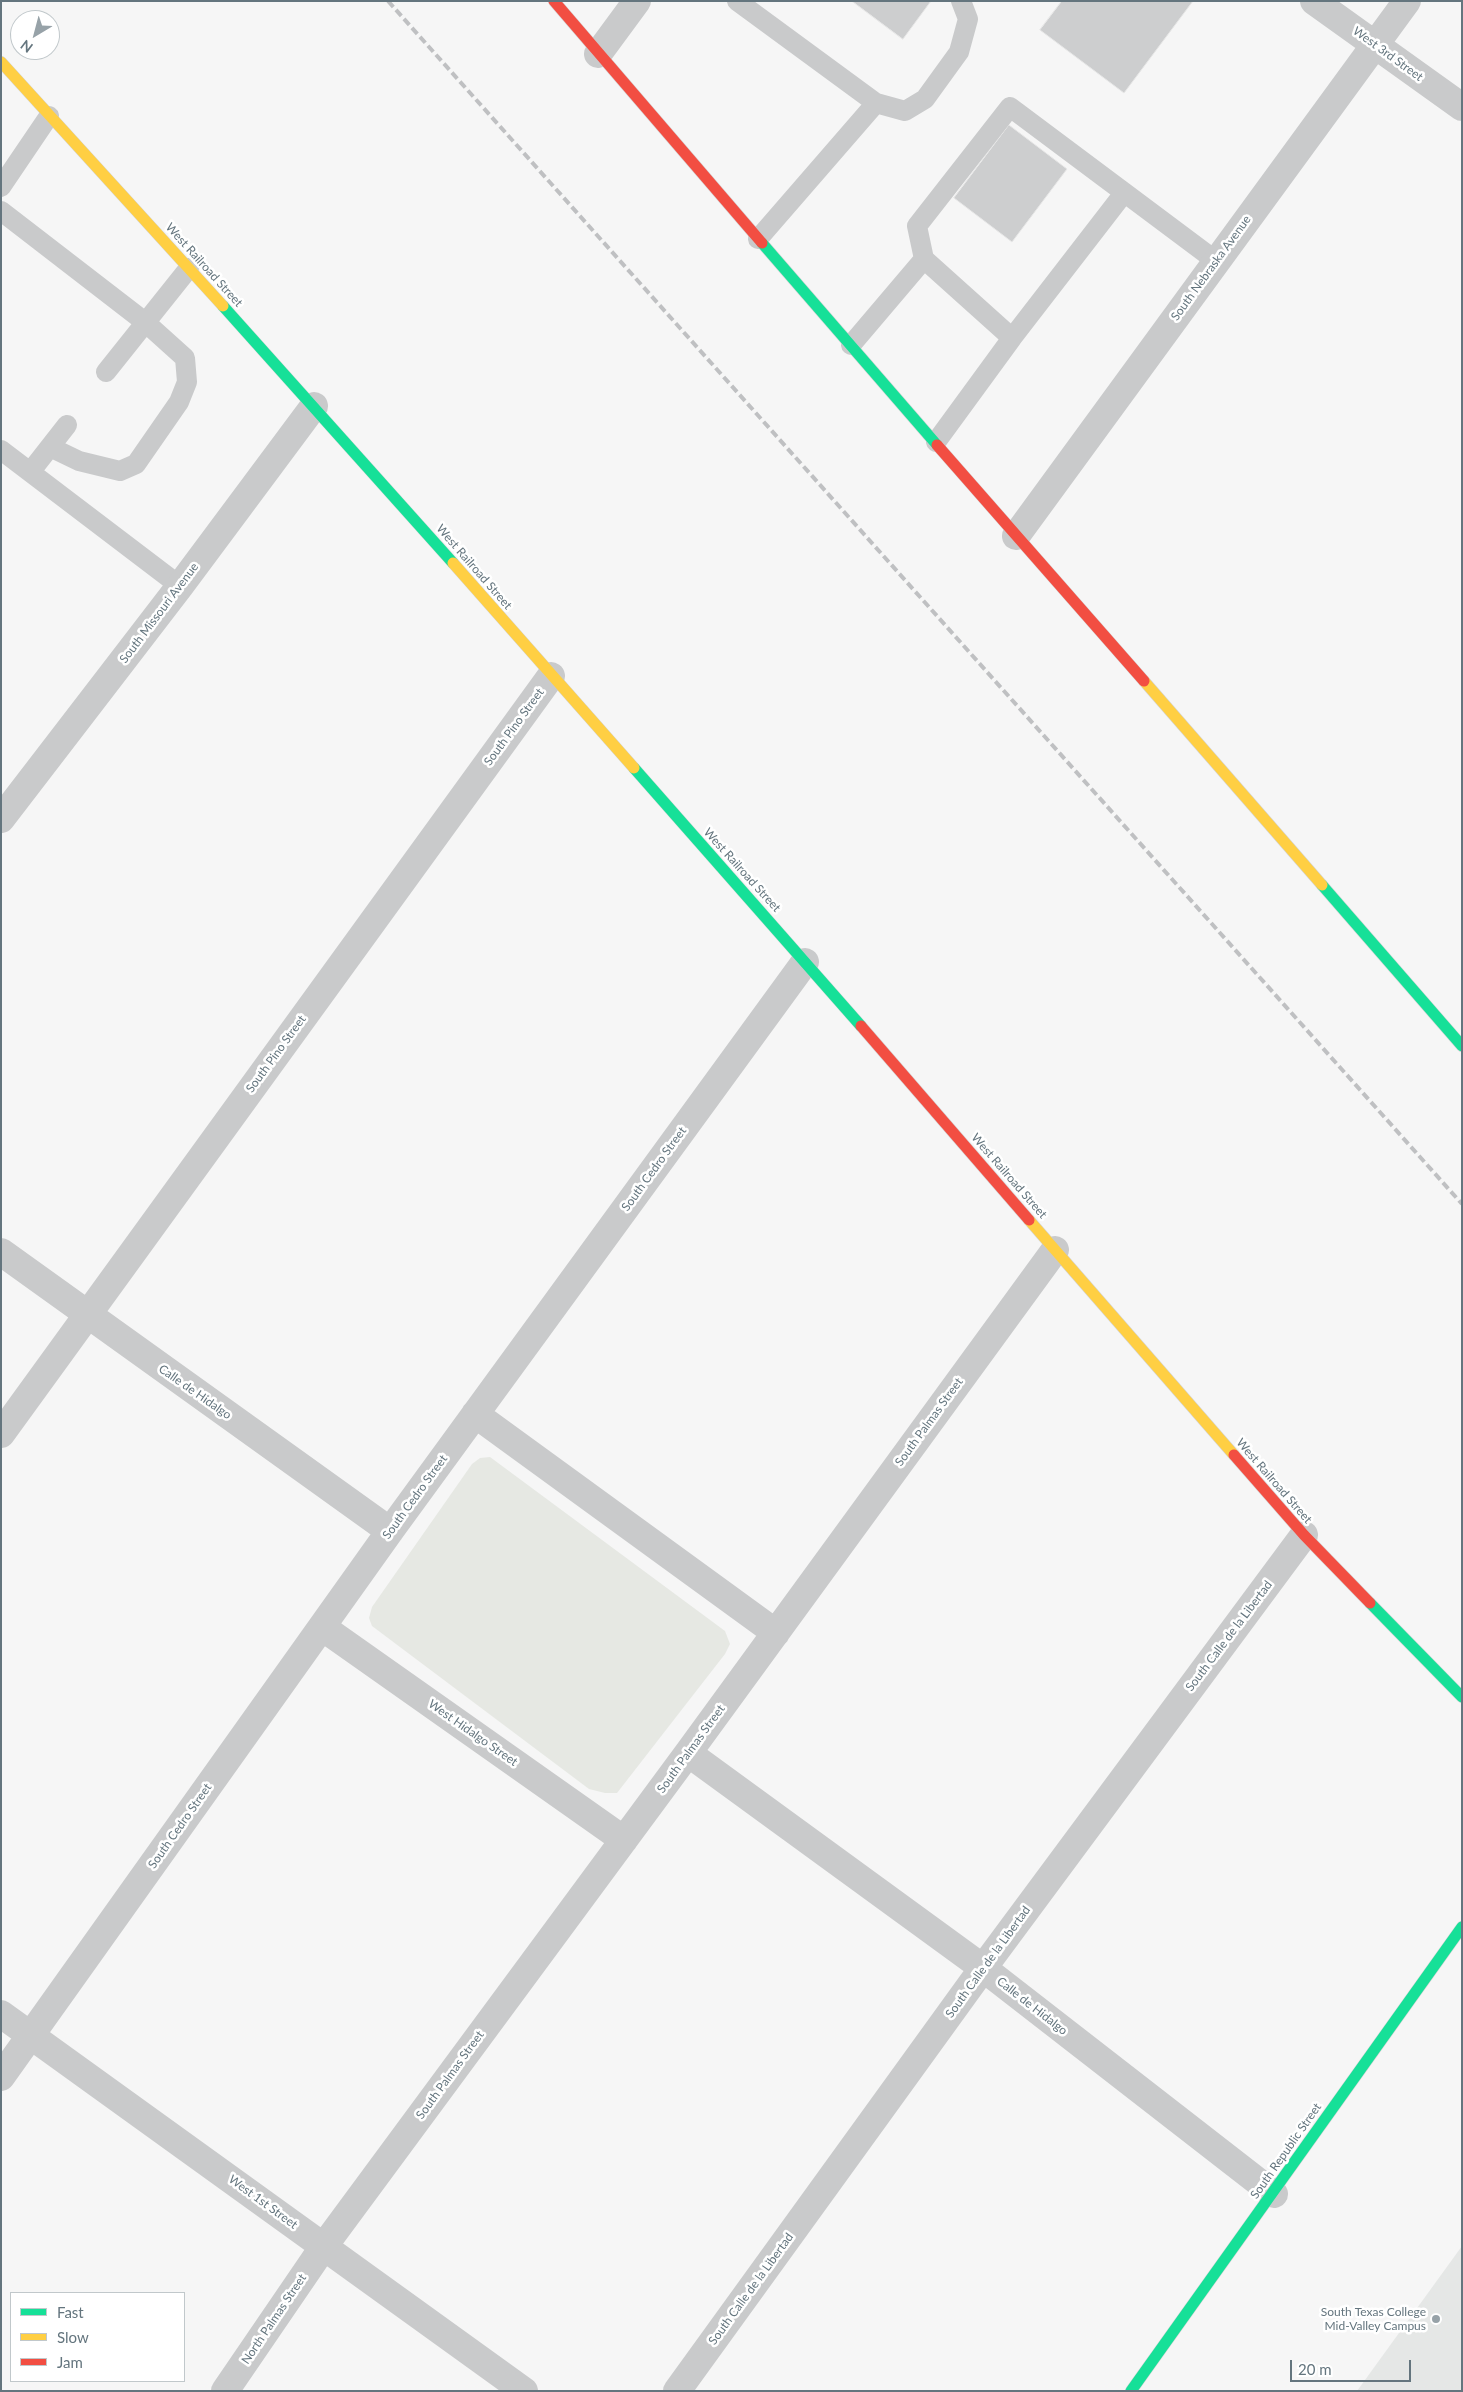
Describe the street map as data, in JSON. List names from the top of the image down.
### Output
{
  "streets": {
    "street": [
      "West 3rd Street",
      "West Railroad Street",
      "South Nebraska Avenue",
      "South Missouri Avenue",
      "South Pino Street",
      "South Cedro Street",
      "Calle de Hidalgo",
      "South Palmas Street",
      "South Calle de la Libertad",
      "West Hidalgo Street",
      "South Republic Street",
      "West 1st Street",
      "North Palmas Street"
    ]
  },
  "crossings": [
    ["West 3rd Street", "South Nebraska Avenue"],
    ["West Railroad Street", "South Missouri Avenue"],
    ["West Railroad Street", "South Pino Street"],
    ["West Railroad Street", "South Cedro Street"],
    ["West Railroad Street", "South Palmas Street"],
    ["West Railroad Street", "South Calle de la Libertad"],
    ["South Pino Street", "Calle de Hidalgo"],
    ["South Cedro Street", "Calle de Hidalgo"],
    ["South Cedro Street", "West Hidalgo Street"],
    ["South Cedro Street", "West 1st Street"],
    ["Calle de Hidalgo", "South Palmas Street"],
    ["Calle de Hidalgo", "South Calle de la Libertad"],
    ["Calle de Hidalgo", "South Republic Street"],
    ["South Palmas Street", "West Hidalgo Street"],
    ["South Palmas Street", "West 1st Street"],
    ["South Palmas Street", "North Palmas Street"],
    ["West 1st Street", "North Palmas Street"]
  ],
  "places": ["South Texas College Mid-Valley Campus"],
  "legend": ["Fast", "Slow", "Jam"],
  "scale_bar": "20 m",
  "north": "bottom left"
}
